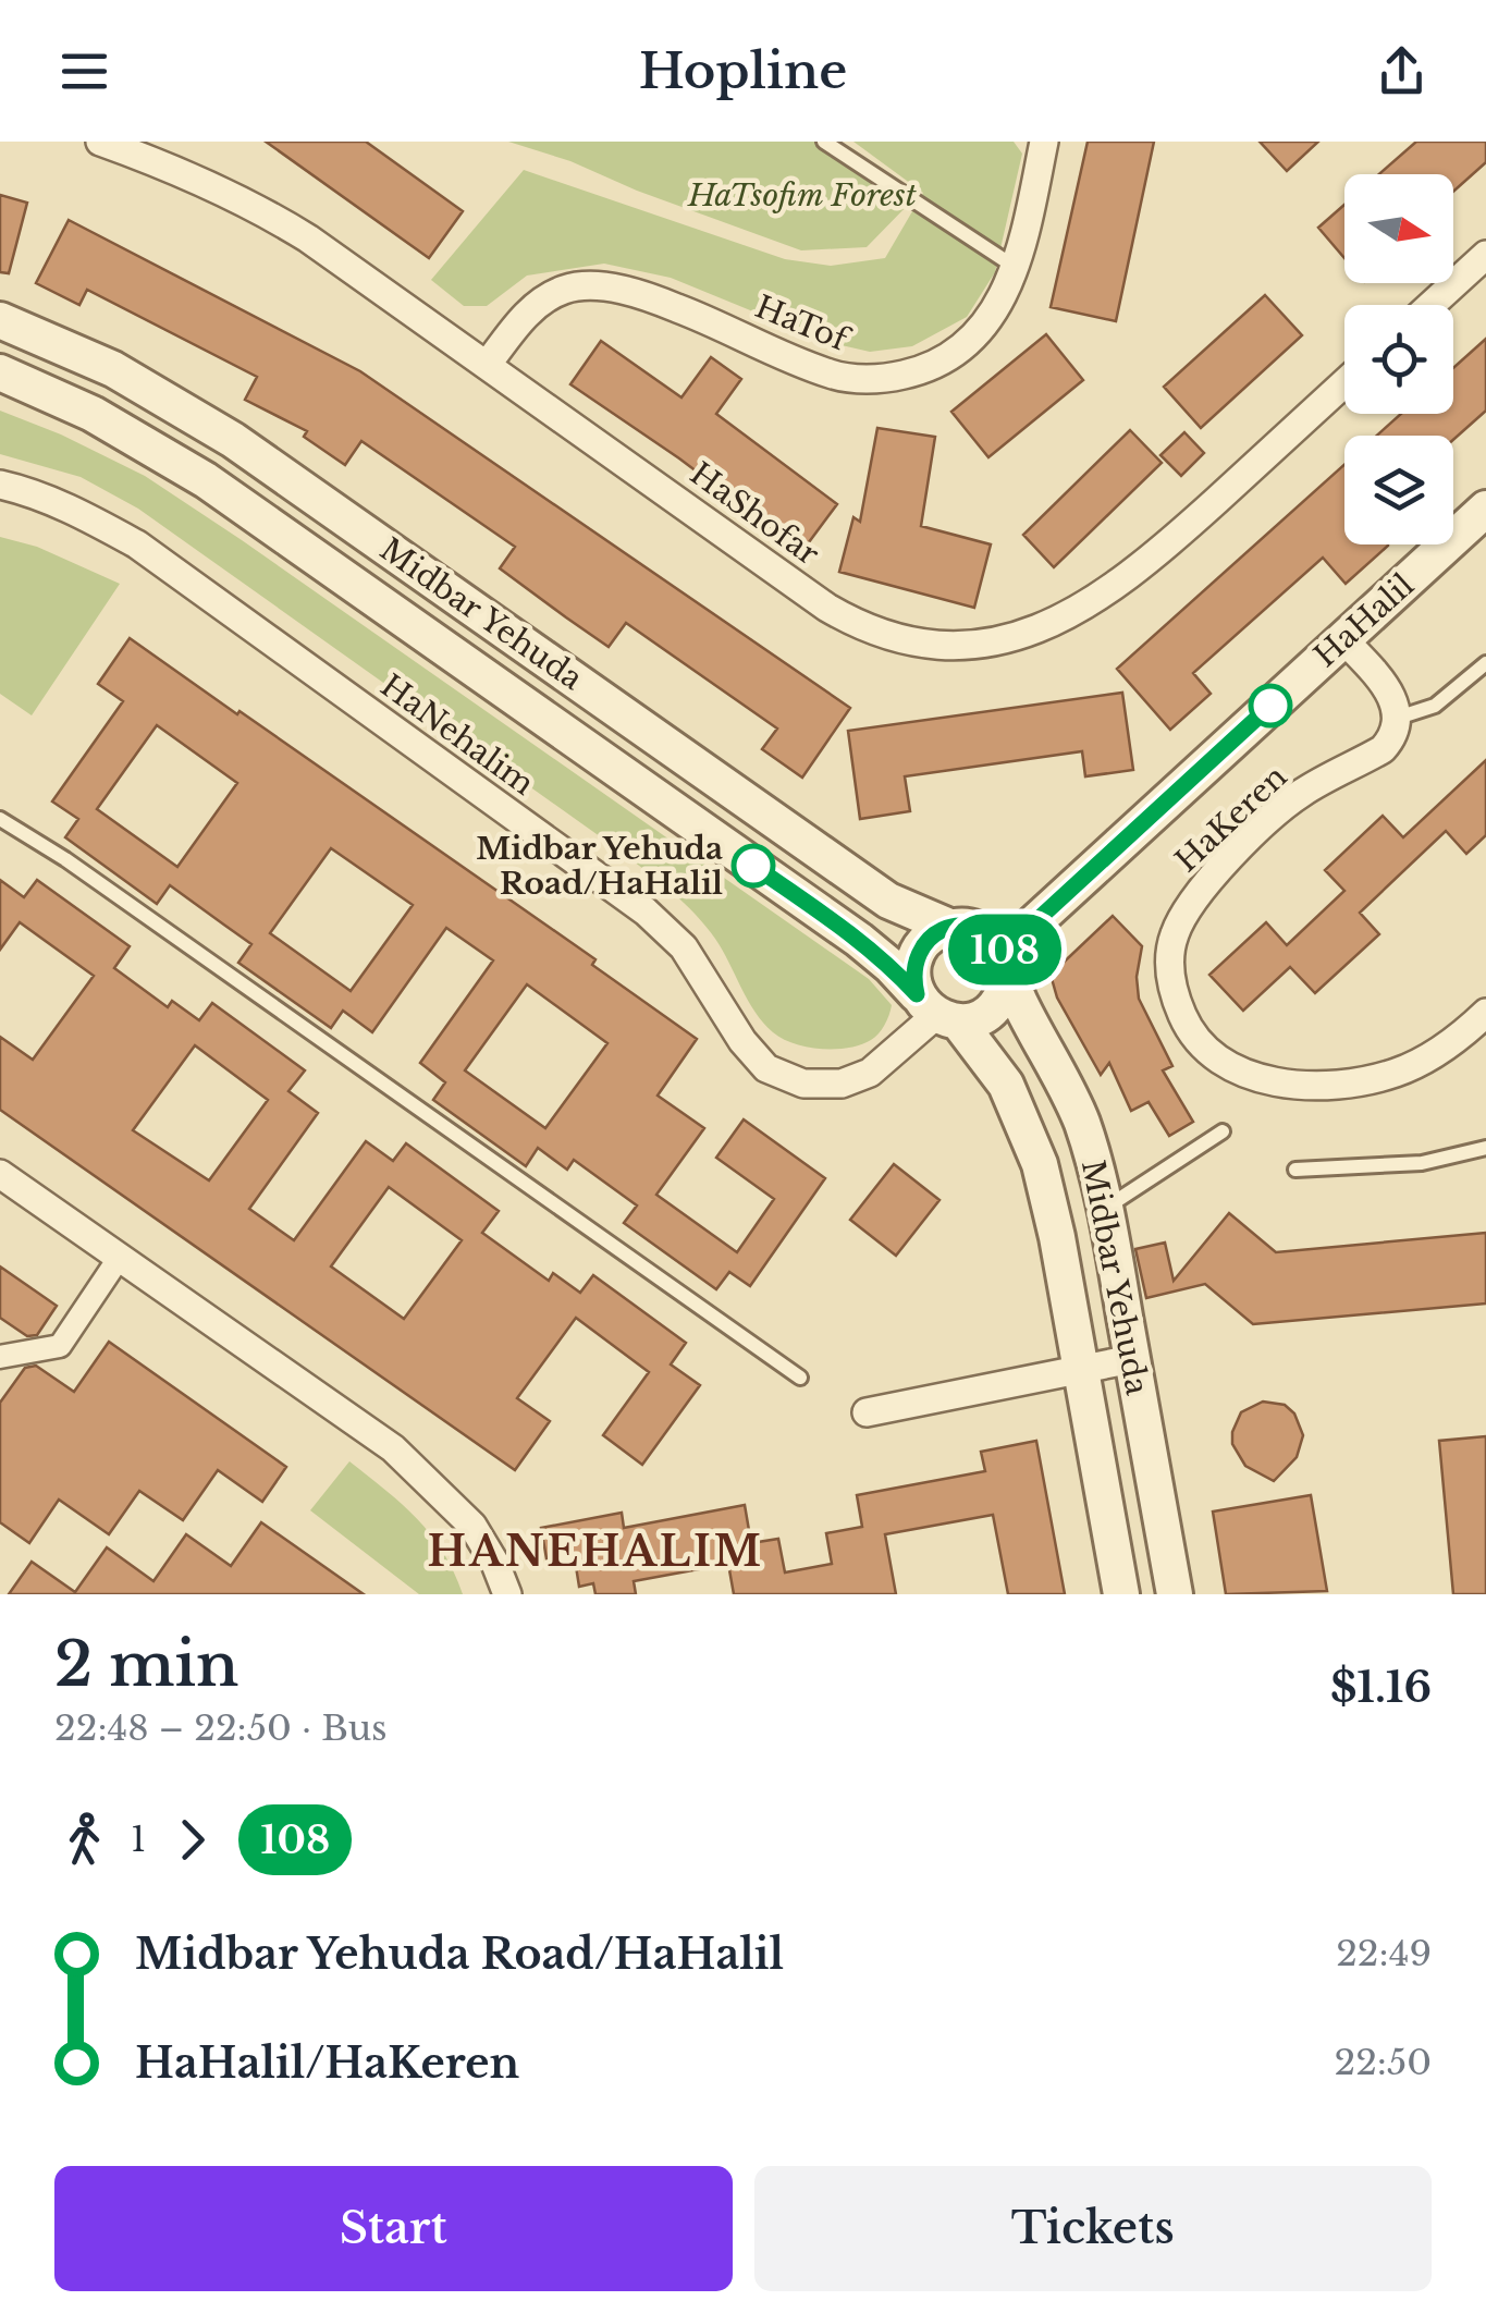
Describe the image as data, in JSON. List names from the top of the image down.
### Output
{
  "streets": {
    "street": [
      "HaTof",
      "HaShofar",
      "Midbar Yehuda",
      "HaHalil",
      "HaNehalim",
      "HaKeren"
    ]
  },
  "crossings": [
    ["HaTof", "HaShofar"],
    ["Midbar Yehuda", "HaHalil"],
    ["Midbar Yehuda", "HaNehalim"],
    ["HaHalil", "HaNehalim"]
  ],
  "districts": ["HANEHALIM"],
  "parks": ["HaTsofim Forest"],
  "places": ["Midbar Yehuda Road/HaHalil"],
  "lines": ["bus line 108"],
  "north": "right",
  "page": {
    "header": "Hopline",
    "on_map": "108",
    "heading": ["2 min", "22:48 – 22:50 · Bus", "$1.16"],
    "legs": ["1", "108"],
    "list": [
      {
        "name": "Midbar Yehuda Road/HaHalil",
        "value": "22:49"
      },
      {
        "name": "HaHalil/HaKeren",
        "value": "22:50"
      }
    ],
    "buttons": ["Start", "Tickets"]
  }
}
